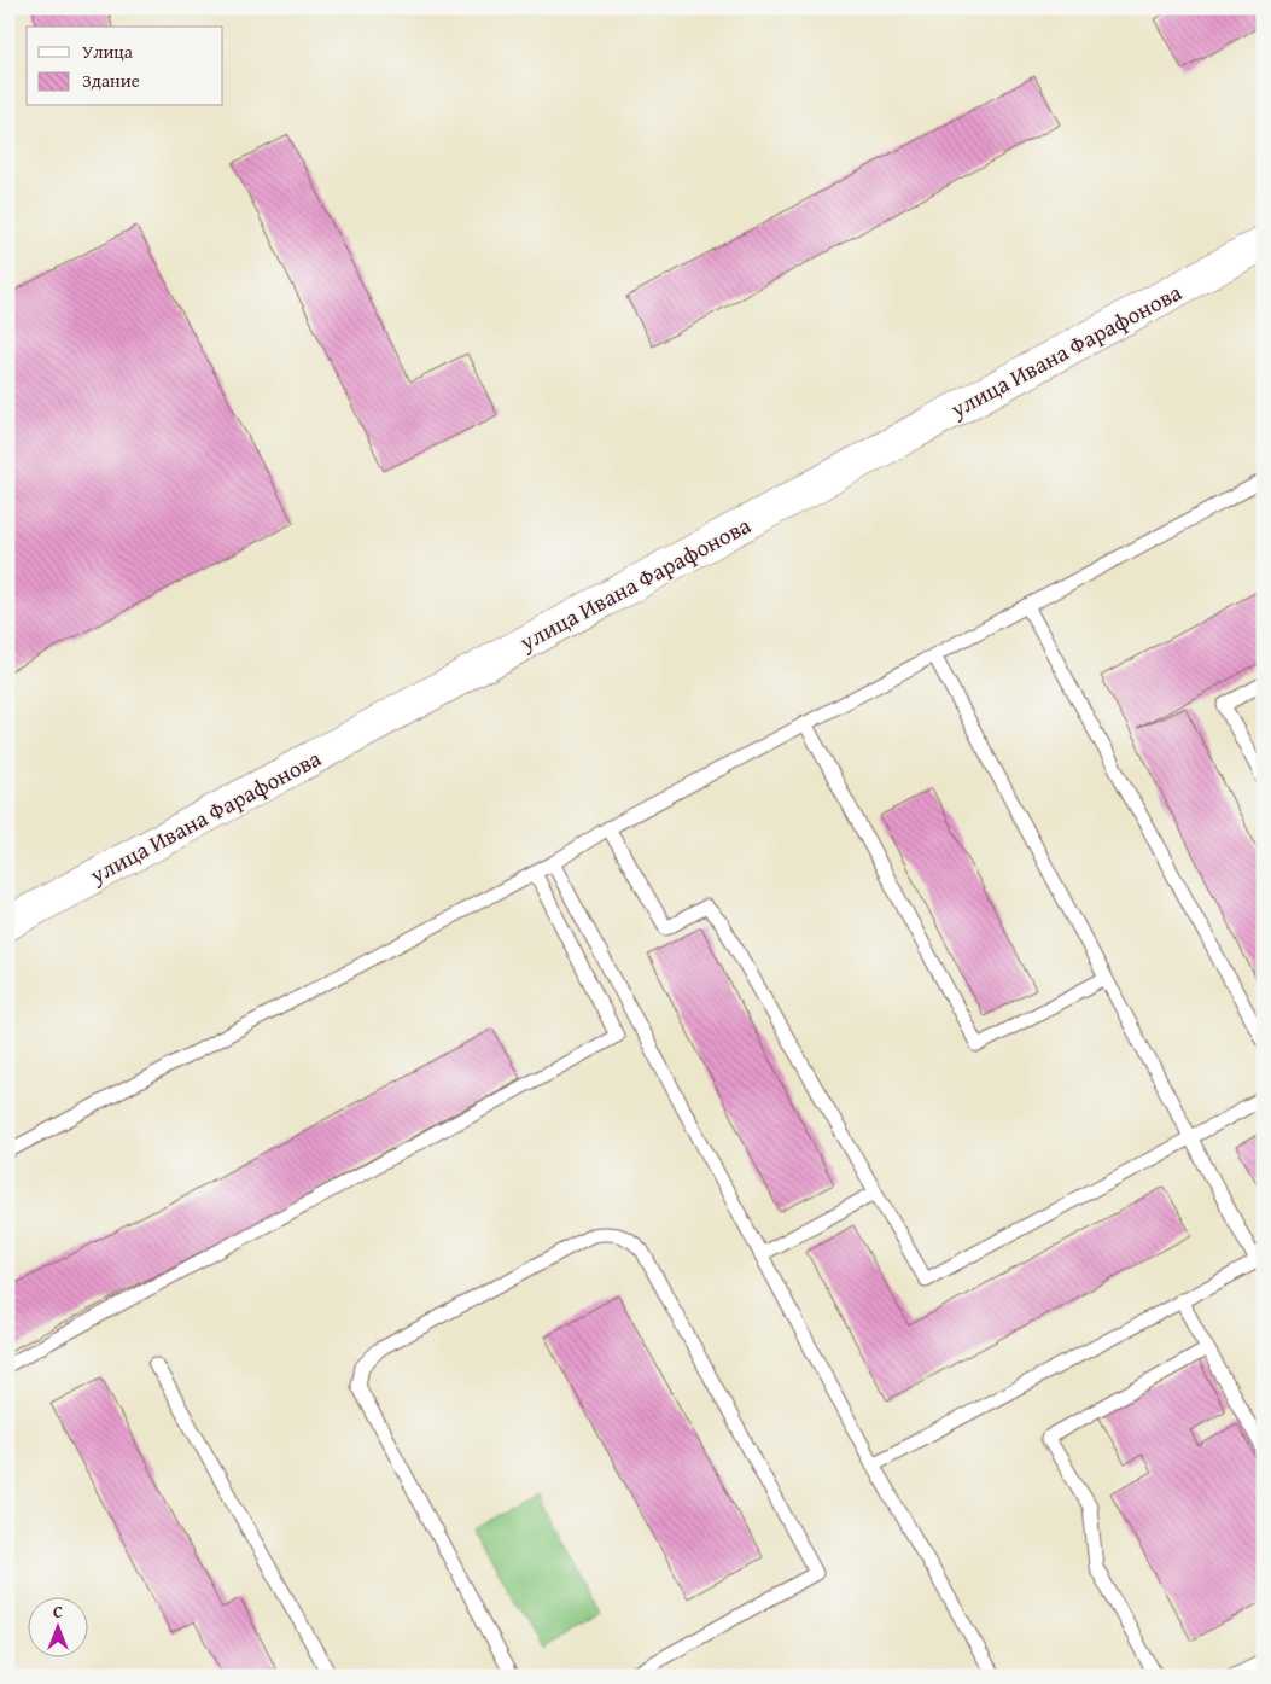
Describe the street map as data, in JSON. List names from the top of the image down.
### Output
{
  "streets": {
    "street": ["улица Ивана Фарафонова"]
  },
  "legend": ["Улица", "Здание"],
  "north": "top"
}
